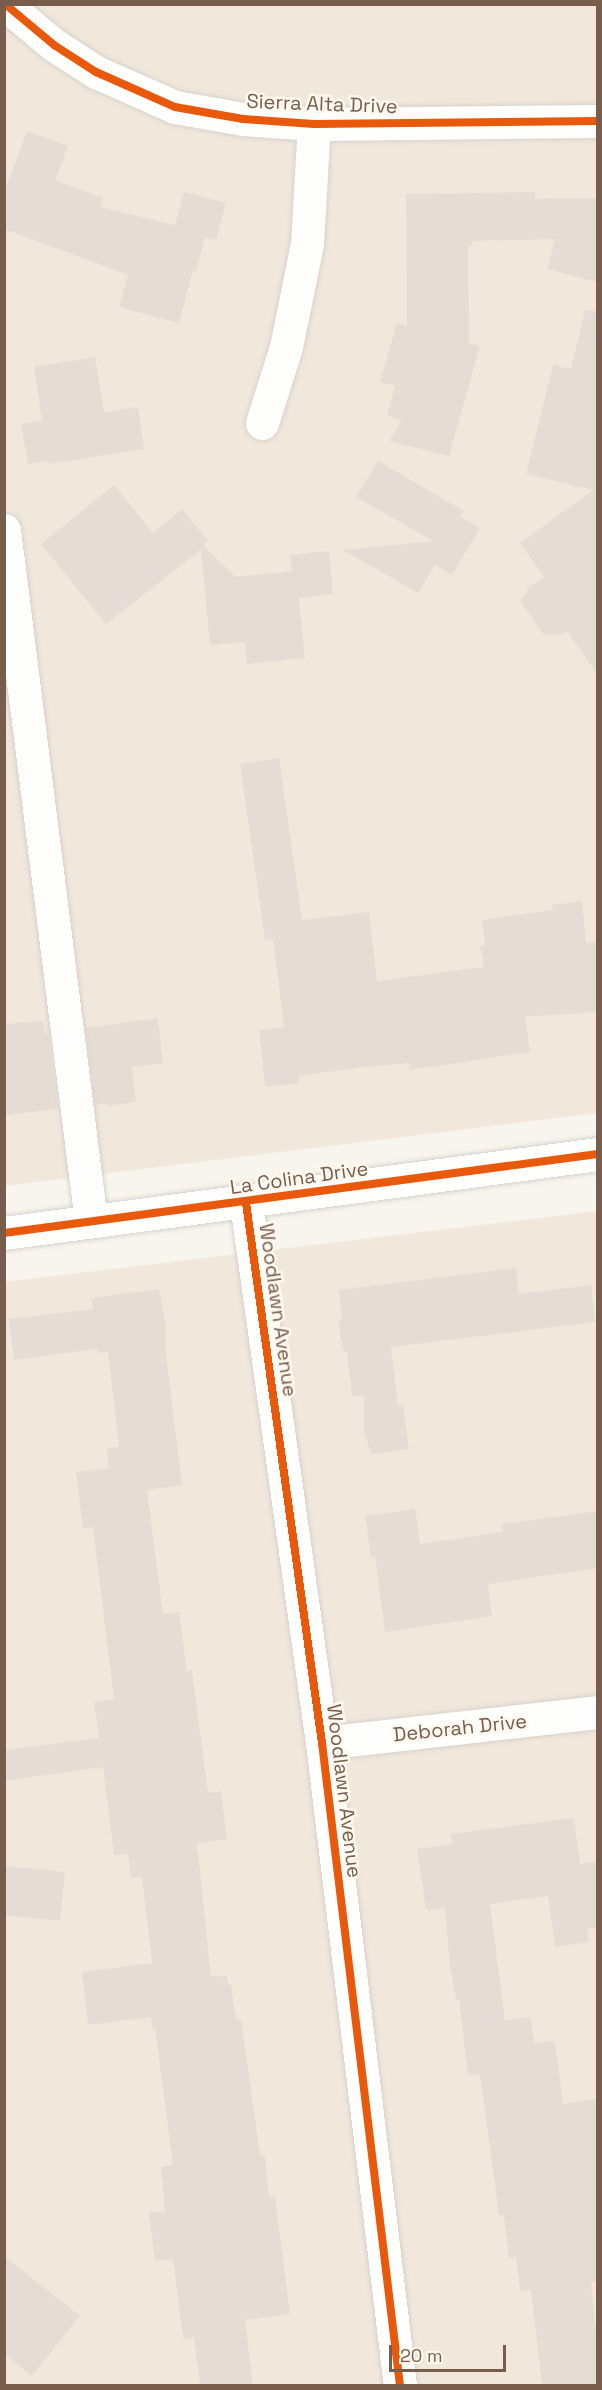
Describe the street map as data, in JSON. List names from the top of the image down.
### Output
{
  "streets": {
    "street": [
      "Sierra Alta Drive",
      "La Colina Drive",
      "Woodlawn Avenue",
      "Deborah Drive"
    ]
  },
  "crossings": [
    ["La Colina Drive", "Woodlawn Avenue"],
    ["Woodlawn Avenue", "Deborah Drive"]
  ],
  "scale_bar": "20 m"
}
